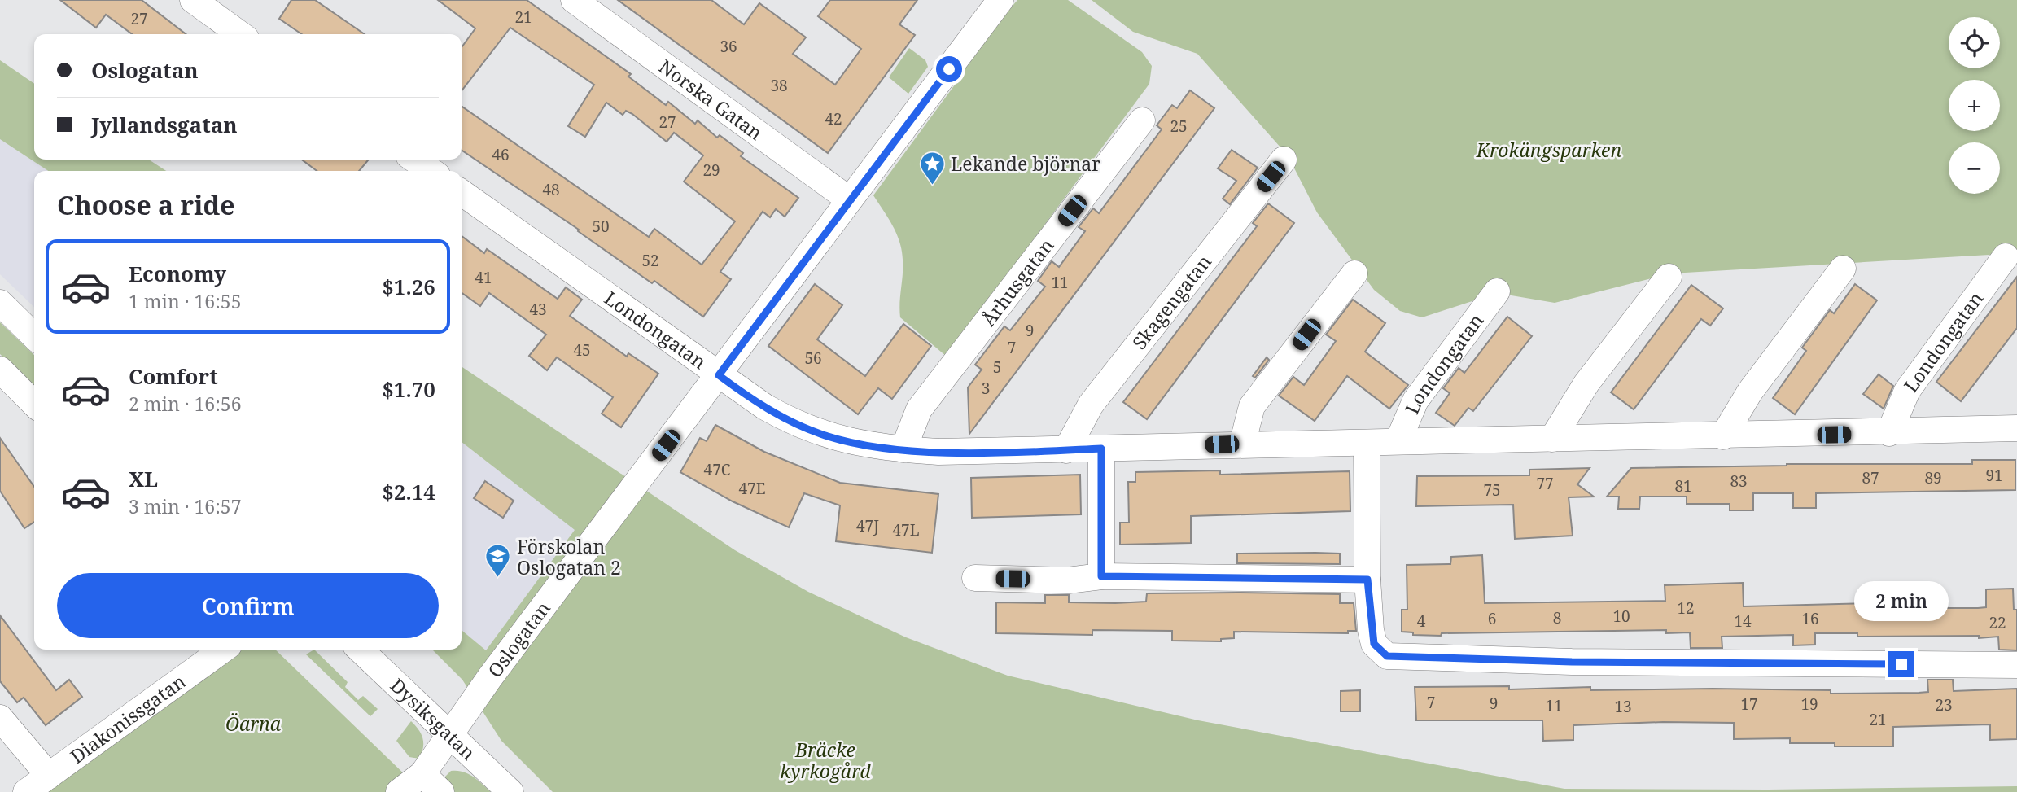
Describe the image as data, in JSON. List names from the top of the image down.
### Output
{
  "streets": {
    "street": [
      "Norska Gatan",
      "Århusgatan",
      "Skagengatan",
      "Londongatan",
      "Oslogatan",
      "Diakonissgatan",
      "Dysiksgatan"
    ]
  },
  "crossings": [
    ["Norska Gatan", "Oslogatan"],
    ["Århusgatan", "Londongatan"],
    ["Skagengatan", "Londongatan"],
    ["Londongatan", "Oslogatan"],
    ["Oslogatan", "Dysiksgatan"]
  ],
  "parks": ["Krokängsparken", "Öarna", "Bräcke kyrkogård"],
  "places": {
    "place": ["Lekande björnar"],
    "school or university": ["Förskolan Oslogatan 2"]
  },
  "house_numbers": [
    "21",
    "27",
    "36",
    "38",
    "42",
    "27",
    "25",
    "46",
    "29",
    "48",
    "50",
    "52",
    "41",
    "11",
    "43",
    "9",
    "7",
    "45",
    "56",
    "5",
    "3",
    "47C",
    "91",
    "87",
    "89",
    "83",
    "77",
    "81",
    "47E",
    "75",
    "47J",
    "47L",
    "12",
    "10",
    "8",
    "6",
    "16",
    "4",
    "14",
    "22",
    "7",
    "9",
    "17",
    "19",
    "23",
    "11",
    "13",
    "21"
  ],
  "page": {
    "map_buttons": ["+", "−"],
    "banner": ["Oslogatan", "Jyllandsgatan"],
    "heading": "Choose a ride",
    "list": [
      {
        "name": "Economy",
        "note": "1 min · 16:55",
        "value": "$1.26"
      },
      {
        "name": "Comfort",
        "note": "2 min · 16:56",
        "value": "$1.70"
      },
      {
        "name": "XL",
        "note": "3 min · 16:57",
        "value": "$2.14"
      }
    ],
    "buttons": "Confirm",
    "bubble": "2 min"
  }
}
